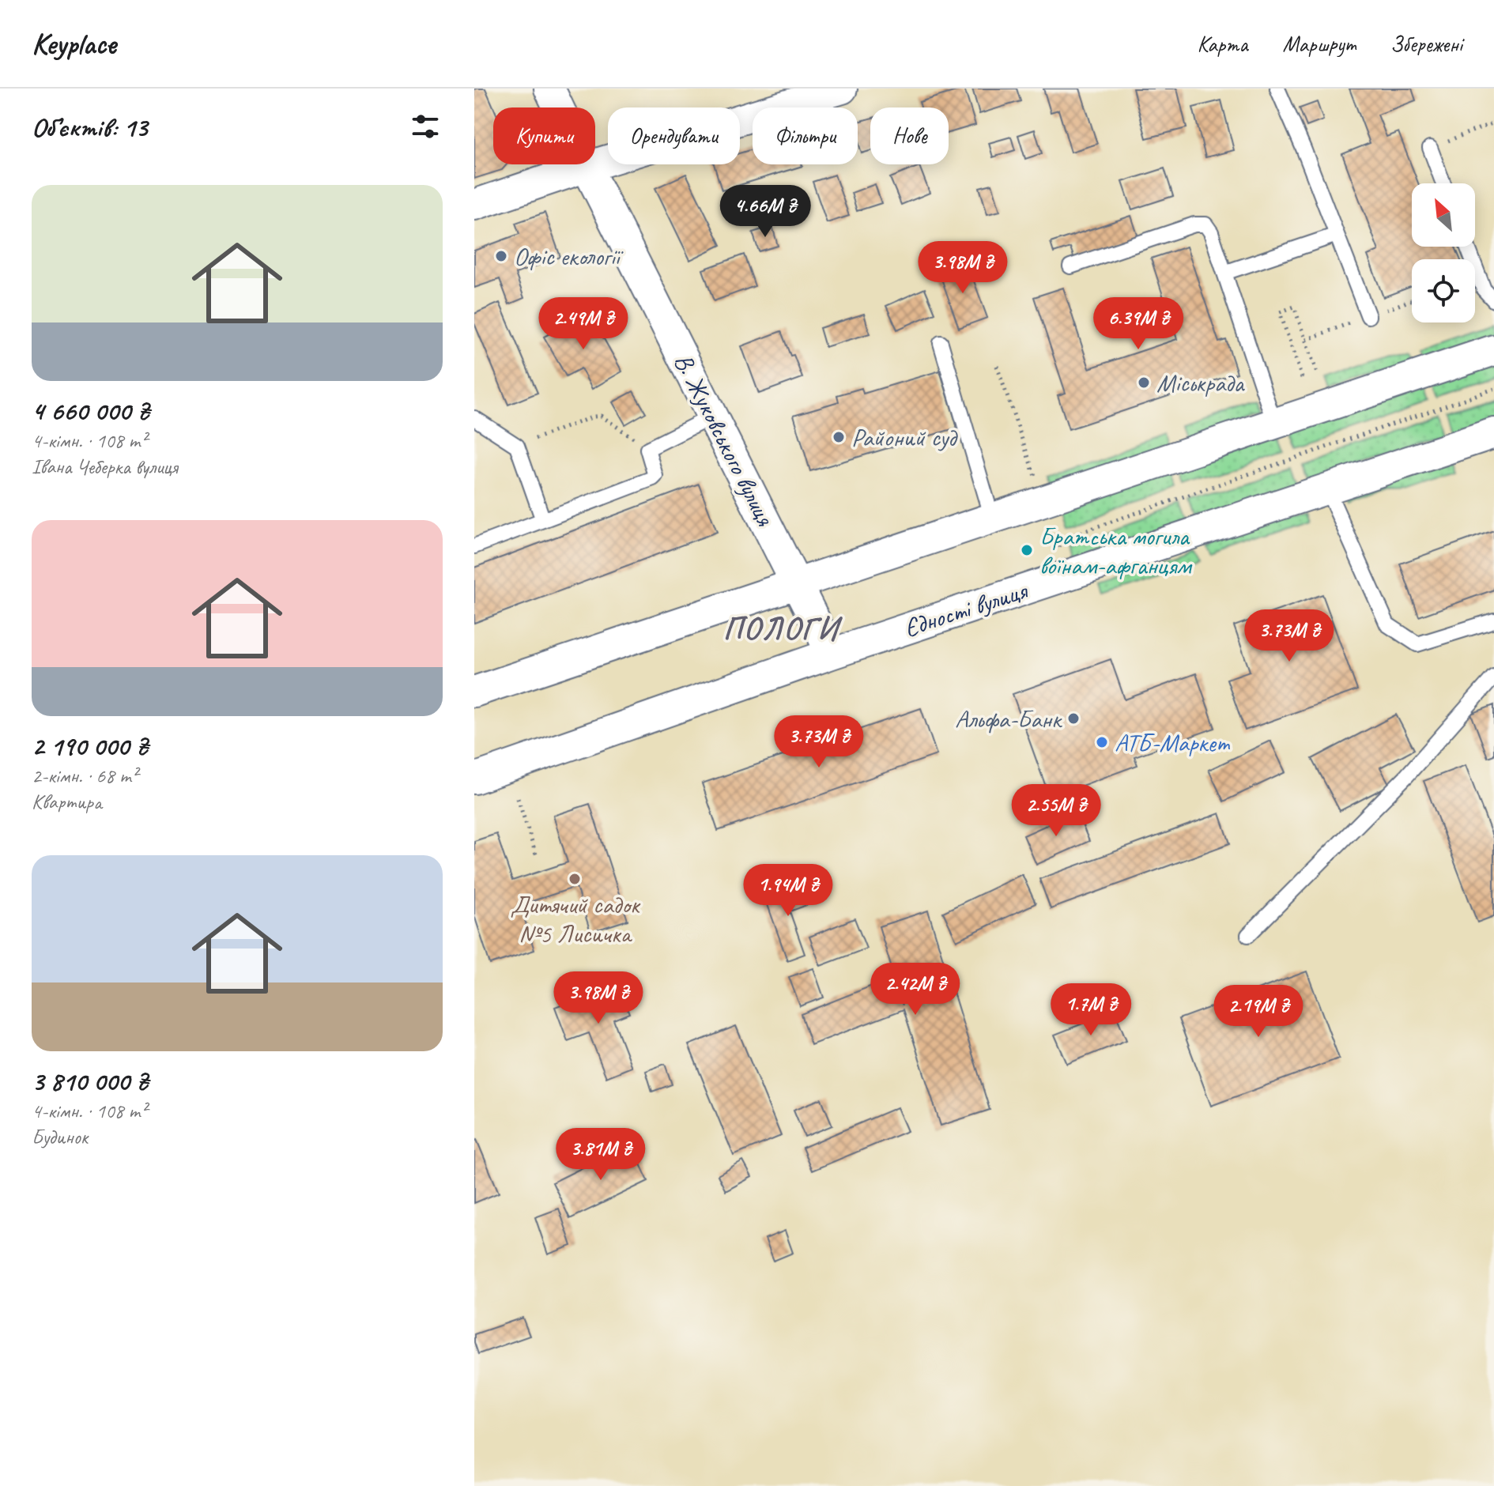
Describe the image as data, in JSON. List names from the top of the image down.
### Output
{
  "streets": {
    "street": ["В. Жуковського вулиця", "Єдності вулиця"]
  },
  "crossings": [
    ["В. Жуковського вулиця", "Єдності вулиця"]
  ],
  "districts": ["ПОЛОГИ"],
  "places": [
    "Офіс екології",
    "Міськрада",
    "Районий суд",
    "Братська могила воїнам-афганцям",
    "Альфа-Банк",
    "АТБ-Маркет",
    "Дитячий садок №5 Лисичка"
  ],
  "north": "top left",
  "page": {
    "header": "Keyplace",
    "nav": ["Карта", "Маршрут", "Збережені"],
    "heading": "Об’єктів: 13",
    "chip": [
      "Купити",
      "Орендувати",
      "Фільтри",
      "Нове"
    ],
    "list": [
      {
        "name": "4 660 000 ₴",
        "note": "4-кімн. · 108 m² · Івана Чеберка вулиця"
      },
      {
        "name": "2 190 000 ₴",
        "note": "2-кімн. · 68 m² · Квартира"
      },
      {
        "name": "3 810 000 ₴",
        "note": "4-кімн. · 108 m² · Будинок"
      }
    ],
    "price": [
      "4.66M ₴",
      "3.98M ₴",
      "2.49M ₴",
      "6.39M ₴",
      "3.73M ₴",
      "3.73M ₴",
      "2.55M ₴",
      "1.94M ₴",
      "2.42M ₴",
      "3.98M ₴",
      "1.7M ₴",
      "2.19M ₴",
      "3.81M ₴"
    ]
  }
}
